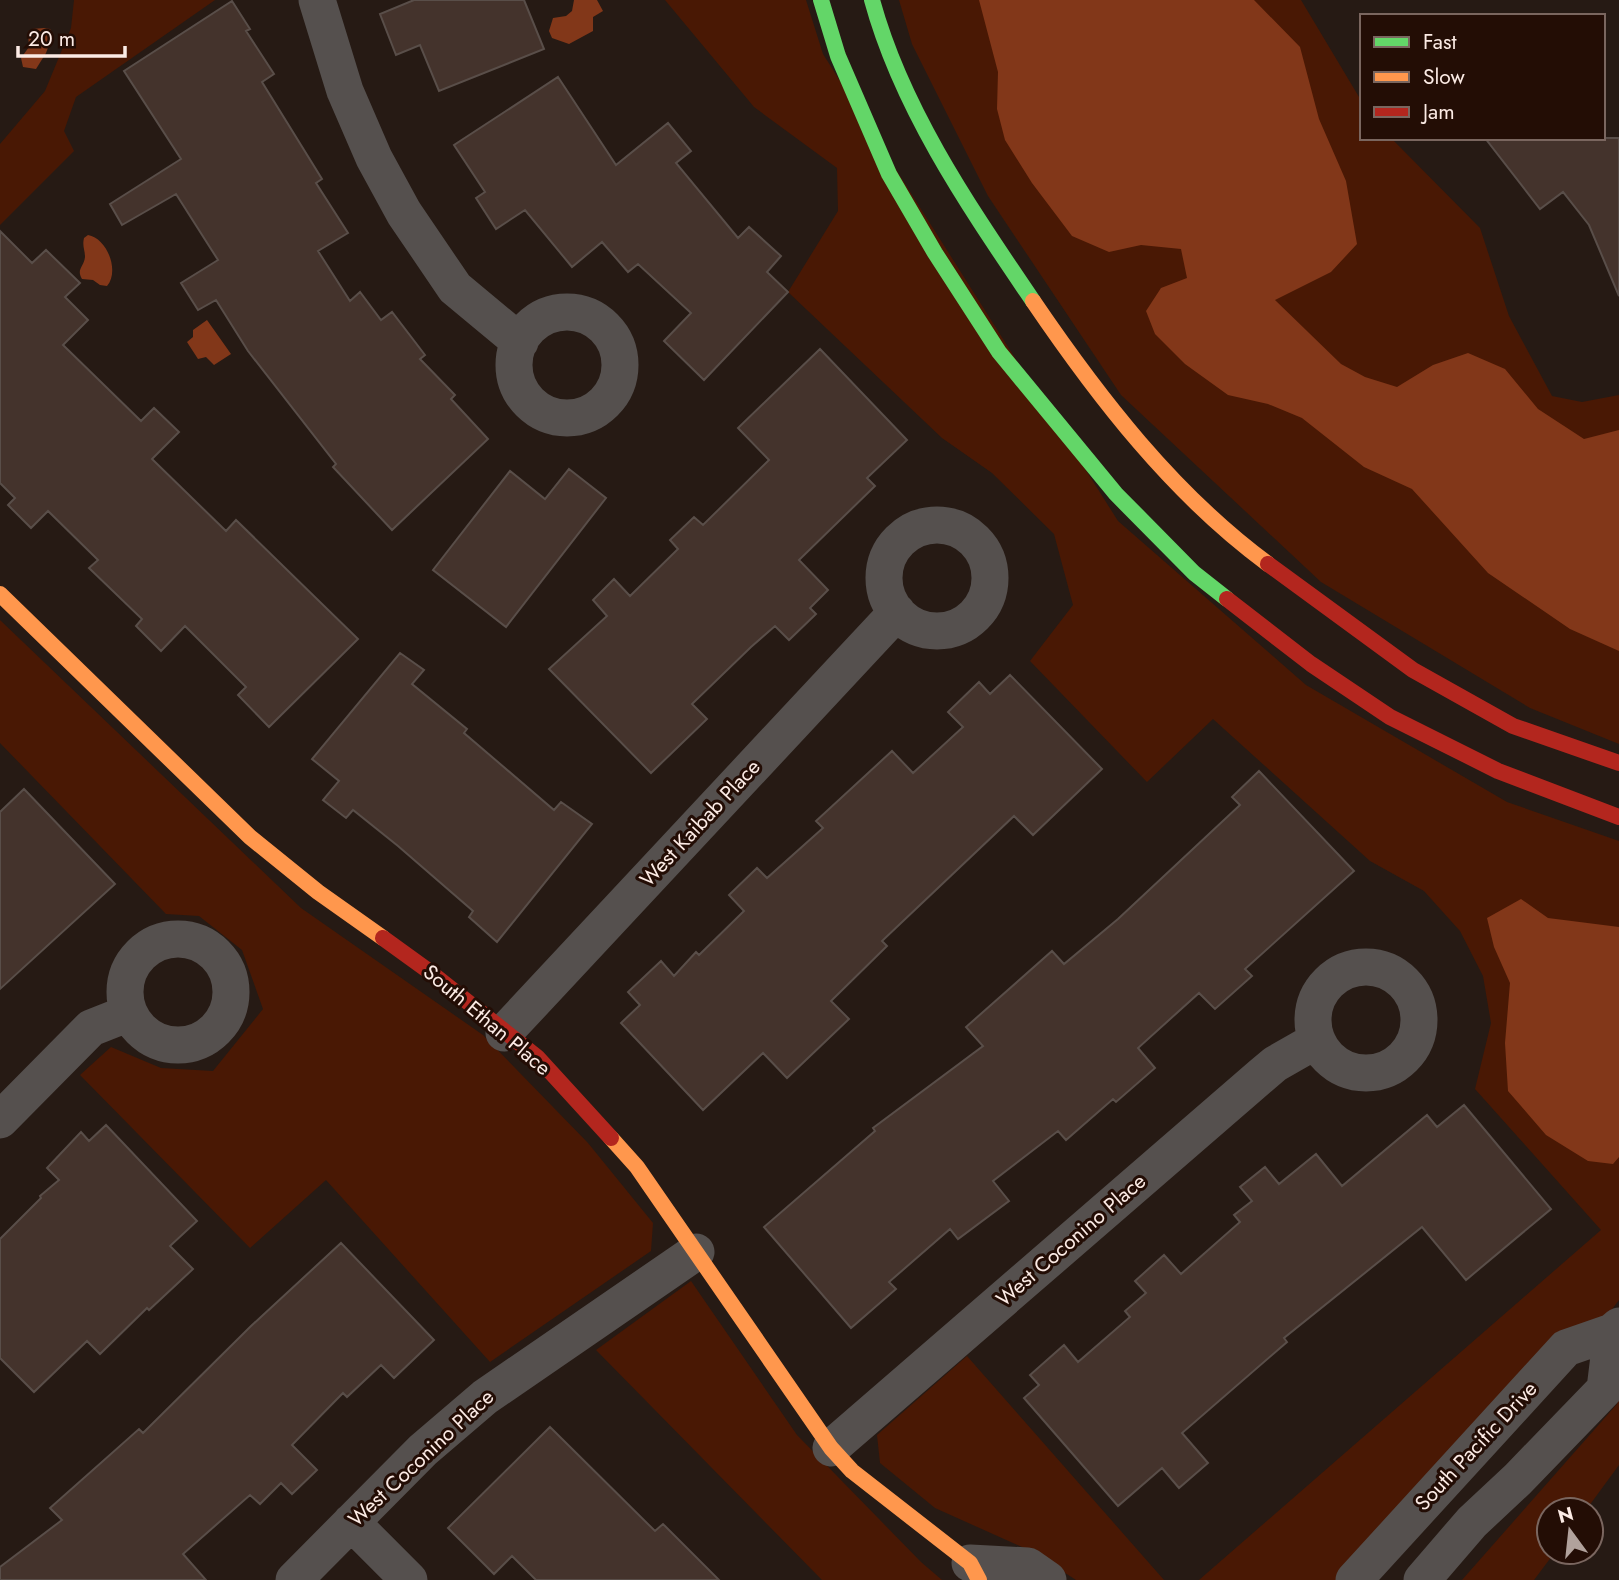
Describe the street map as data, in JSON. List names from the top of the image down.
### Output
{
  "streets": {
    "street": [
      "West Kaibab Place",
      "South Ethan Place",
      "West Coconino Place",
      "South Pacific Drive"
    ]
  },
  "crossings": [
    ["West Kaibab Place", "South Ethan Place"],
    ["South Ethan Place", "West Coconino Place"]
  ],
  "legend": ["Fast", "Slow", "Jam"],
  "scale_bar": "20 m",
  "north": "top"
}
